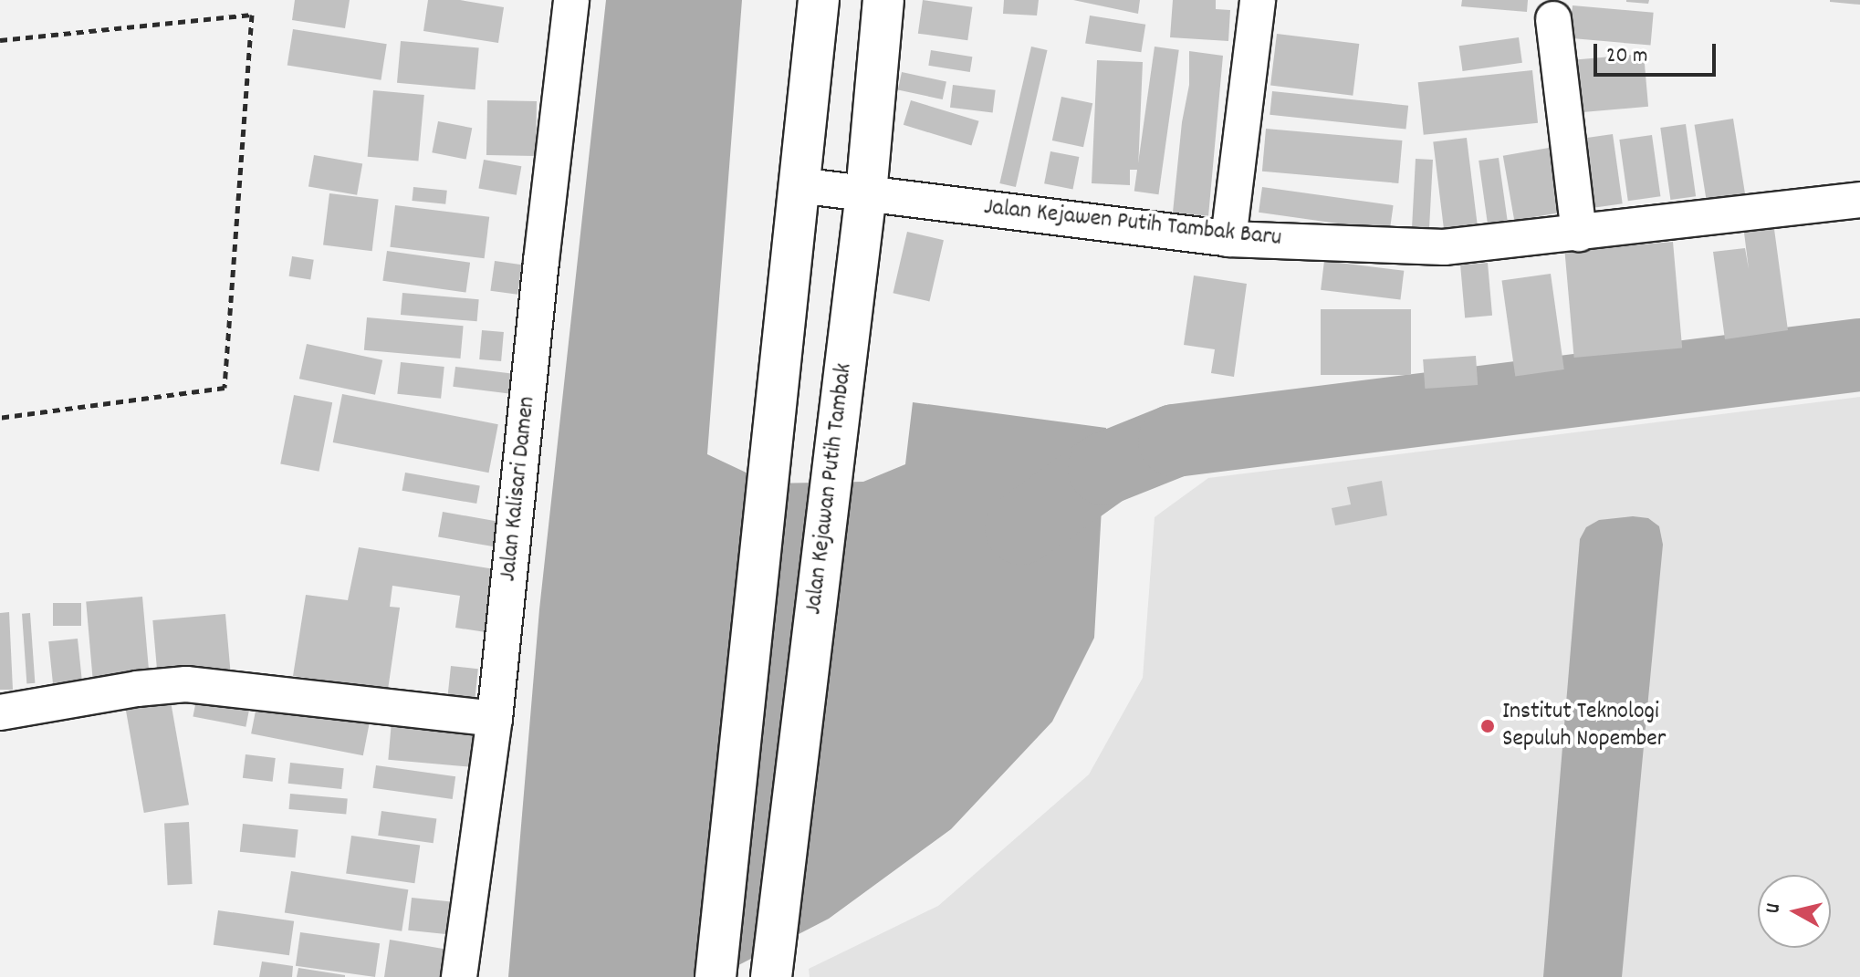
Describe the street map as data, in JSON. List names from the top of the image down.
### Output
{
  "streets": {
    "street": ["Jalan Kejawen Putih Tambak Baru", "Jalan Kalisari Damen", "Jalan Kejawan Putih Tambak"]
  },
  "crossings": [
    ["Jalan Kejawen Putih Tambak Baru", "Jalan Kejawan Putih Tambak"]
  ],
  "places": ["Institut Teknologi Sepuluh Nopember"],
  "scale_bar": "20 m",
  "north": "left"
}
